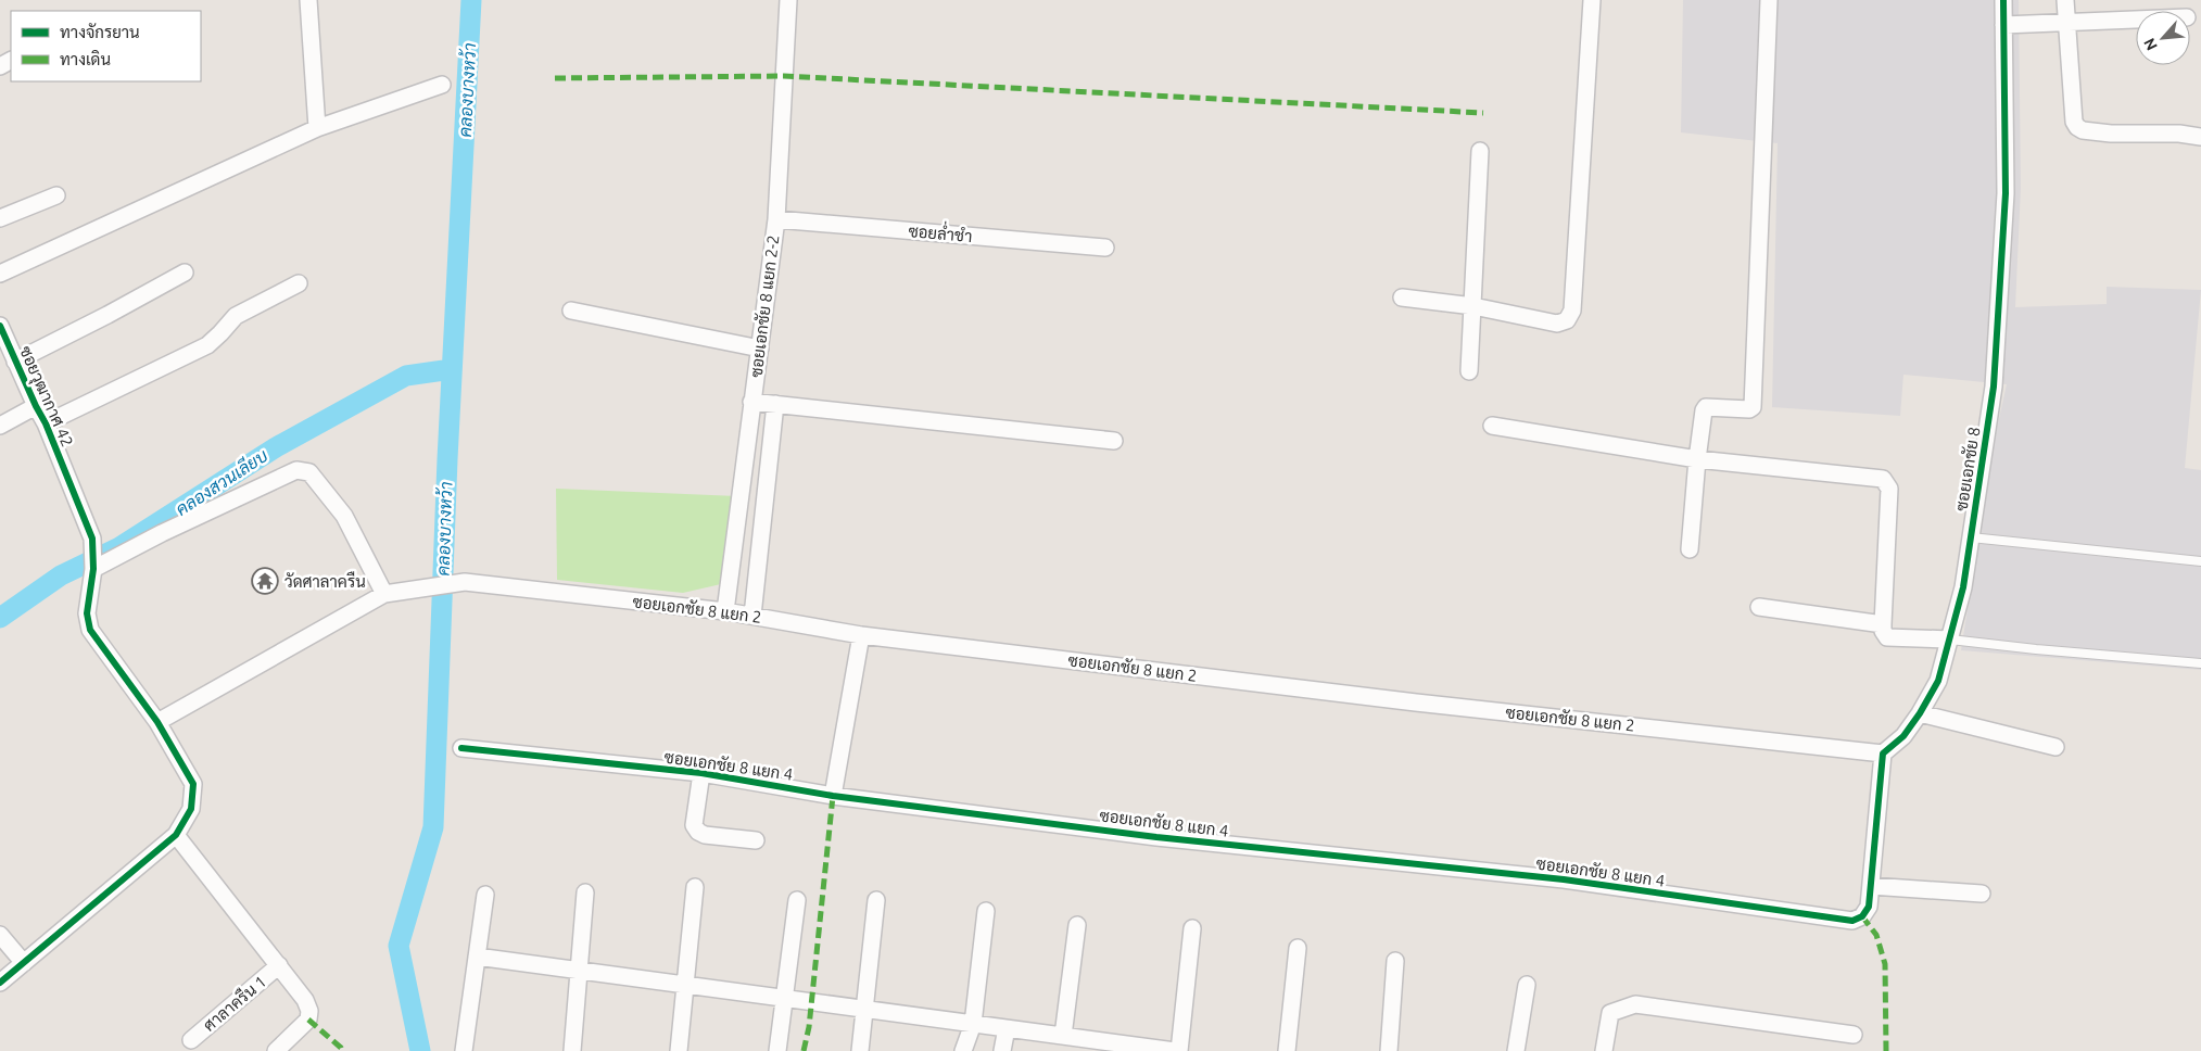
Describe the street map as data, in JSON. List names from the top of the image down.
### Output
{
  "streets": {
    "street": [
      "ซอยล่ำชำ",
      "ซอยเอกชัย 8 แยก 2-2",
      "ซอยวุฒากาศ 42",
      "ซอยเอกชัย 8",
      "ซอยเอกชัย 8 แยก 2",
      "ซอยเอกชัย 8 แยก 4",
      "ศาลาครืน 1"
    ]
  },
  "crossings": [
    ["ซอยล่ำชำ", "ซอยเอกชัย 8 แยก 2-2"],
    ["ซอยเอกชัย 8 แยก 2-2", "ซอยเอกชัย 8 แยก 2"],
    ["ซอยเอกชัย 8", "ซอยเอกชัย 8 แยก 2"]
  ],
  "water": ["คลองบางหว้า", "คลองสวนเลียบ"],
  "places": {
    "temple": ["วัดศาลาครืน"]
  },
  "legend": ["ทางจักรยาน", "ทางเดิน"],
  "north": "bottom left"
}
